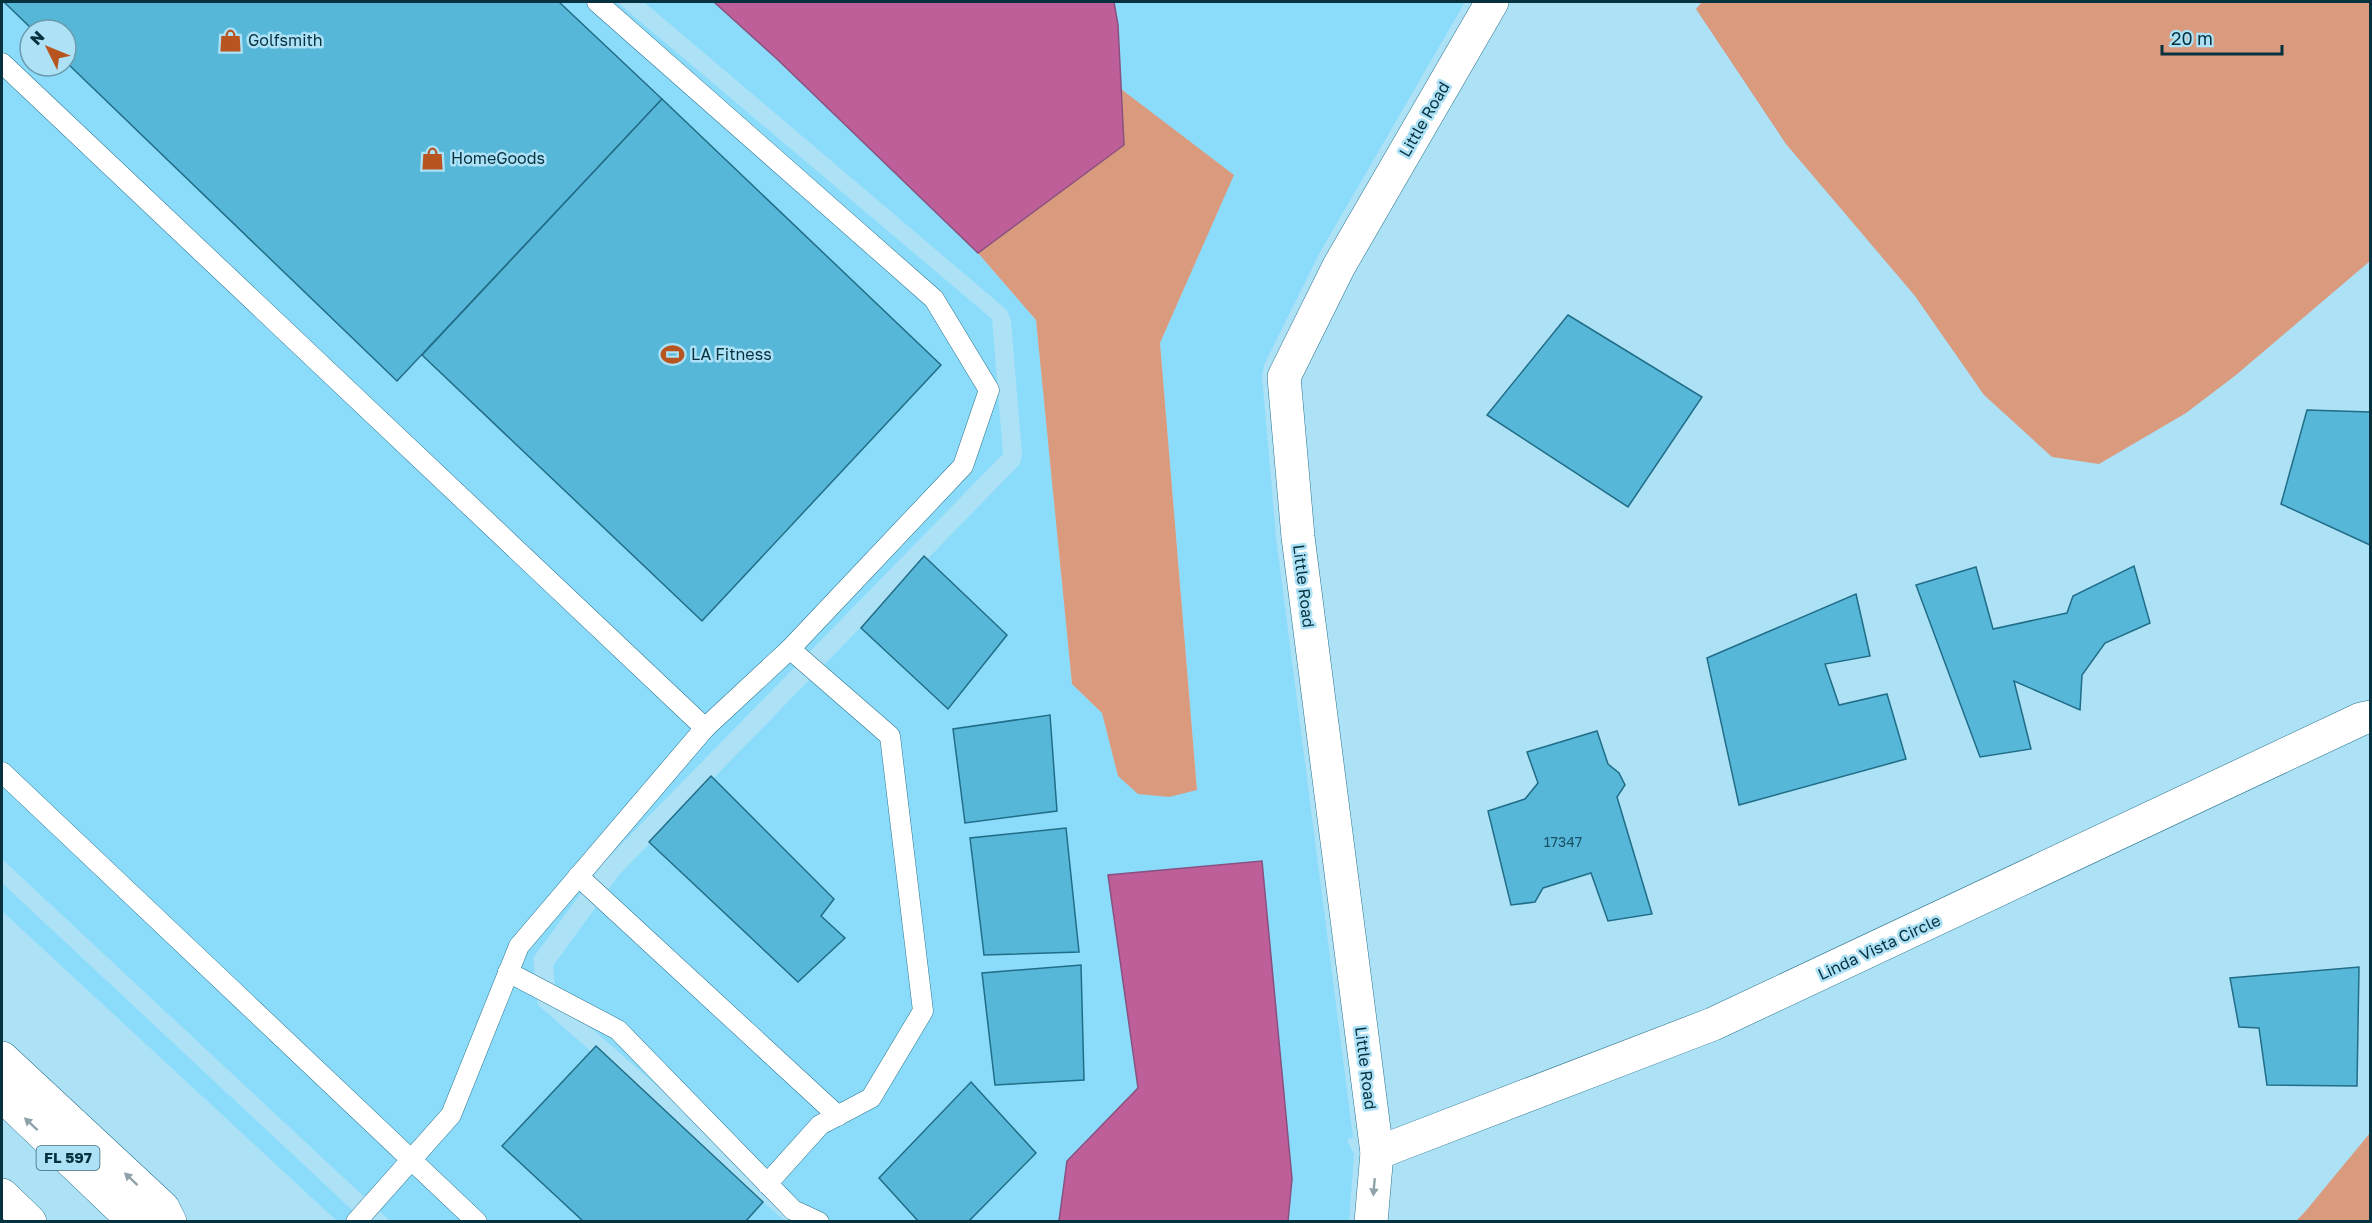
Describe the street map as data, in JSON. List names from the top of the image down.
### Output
{
  "streets": {
    "street": ["Little Road", "Linda Vista Circle", "FL 597"]
  },
  "crossings": [
    ["Little Road", "Linda Vista Circle"]
  ],
  "places": {
    "shop": ["Golfsmith", "HomeGoods"],
    "sports": ["LA Fitness"]
  },
  "house_numbers": ["17347"],
  "scale_bar": "20 m",
  "north": "top left"
}
